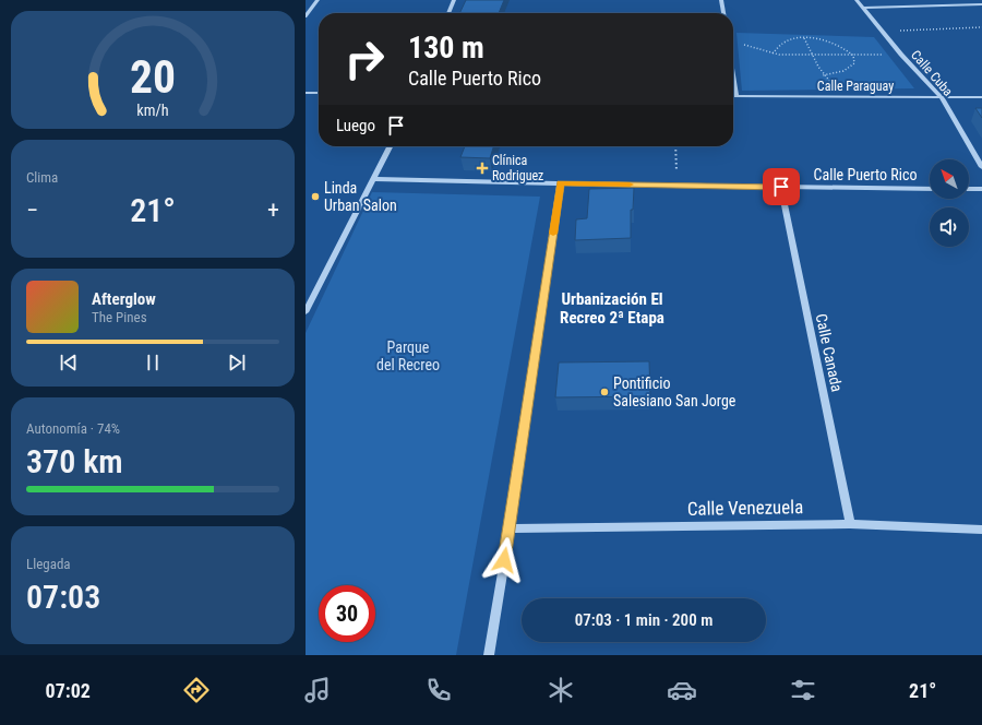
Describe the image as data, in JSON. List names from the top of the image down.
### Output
{
  "streets": {
    "street": [
      "Calle Cuba",
      "Calle Paraguay",
      "Calle Puerto Rico",
      "Calle Canada",
      "Calle Venezuela"
    ]
  },
  "crossings": [
    ["Calle Cuba", "Calle Paraguay"],
    ["Calle Puerto Rico", "Calle Canada"],
    ["Calle Canada", "Calle Venezuela"]
  ],
  "districts": ["Urbanización El Recreo 2ª Etapa"],
  "parks": ["Parque del Recreo"],
  "places": {
    "health": ["Clínica Rodriguez"],
    "other": ["Linda Urban Salon", "Pontificio Salesiano San Jorge"]
  },
  "north": "top left",
  "page": {
    "turn": ["130 m", "Calle Puerto Rico"],
    "then": "Luego",
    "tile": [
      "Clima",
      ["Autonomía · 74%", "370 km"],
      ["Llegada", "07:03"]
    ],
    "heat": ["−", "21°", "+"],
    "song": ["Afterglow", "The Pines"],
    "limit": "30",
    "trip": "07:03 · 1 min · 200 m",
    "tabs": ["07:02", "21°"],
    "gauge": ["20", "km/h"]
  }
}
